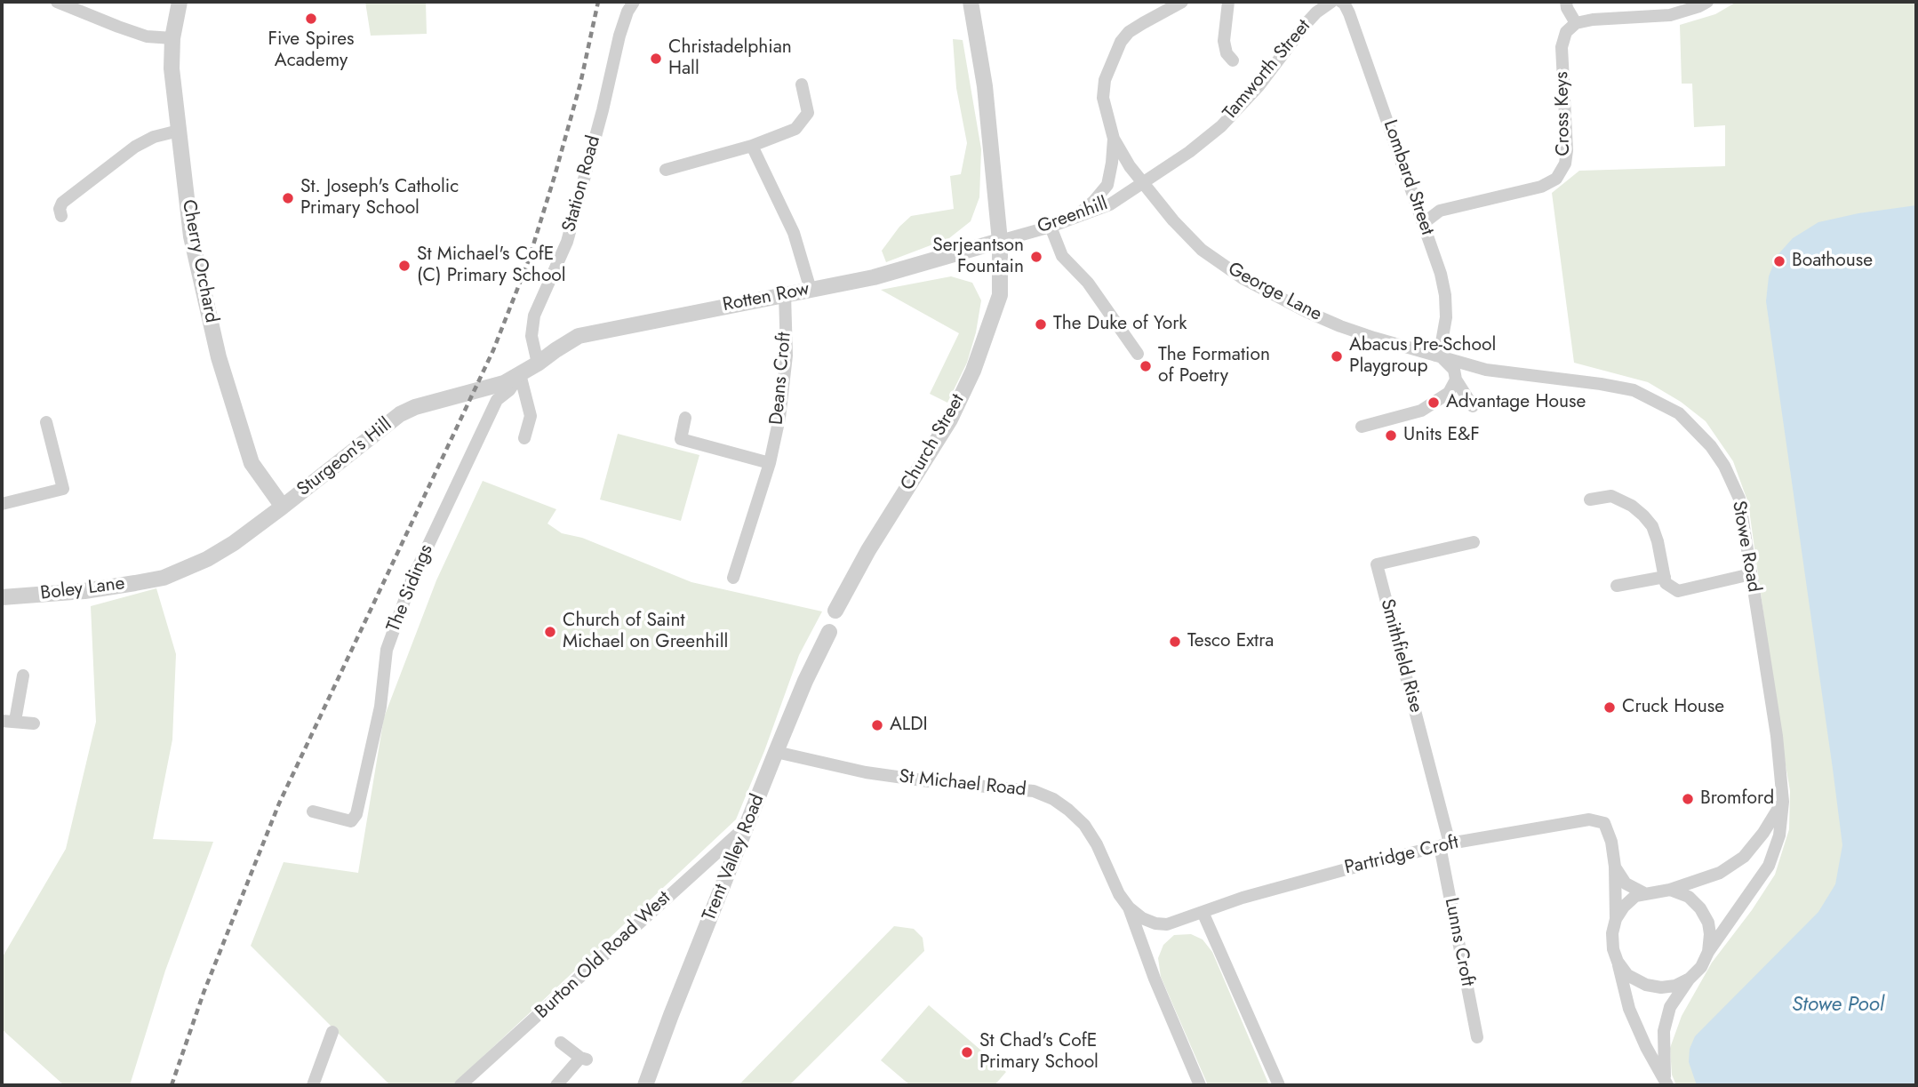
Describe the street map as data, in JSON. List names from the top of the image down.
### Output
{
  "streets": {
    "street": [
      "Tamworth Street",
      "Cross Keys",
      "Lombard Street",
      "Station Road",
      "Greenhill",
      "Cherry Orchard",
      "George Lane",
      "Rotten Row",
      "Deans Croft",
      "Church Street",
      "Sturgeon's Hill",
      "Stowe Road",
      "The Sidings",
      "Boley Lane",
      "Smithfield Rise",
      "St Michael Road",
      "Partridge Croft",
      "Trent Valley Road",
      "Lunns Croft",
      "Burton Old Road West"
    ]
  },
  "crossings": [
    ["Tamworth Street", "Lombard Street"],
    ["Tamworth Street", "Greenhill"],
    ["Tamworth Street", "George Lane"],
    ["Cross Keys", "Lombard Street"],
    ["Lombard Street", "George Lane"],
    ["Lombard Street", "Stowe Road"],
    ["Station Road", "Rotten Row"],
    ["Station Road", "Sturgeon's Hill"],
    ["Greenhill", "George Lane"],
    ["Greenhill", "Rotten Row"],
    ["Greenhill", "Church Street"],
    ["Cherry Orchard", "Sturgeon's Hill"],
    ["George Lane", "Stowe Road"],
    ["Rotten Row", "Deans Croft"],
    ["Rotten Row", "Church Street"],
    ["Rotten Row", "Sturgeon's Hill"],
    ["Church Street", "Trent Valley Road"],
    ["Sturgeon's Hill", "The Sidings"],
    ["Sturgeon's Hill", "Boley Lane"],
    ["Smithfield Rise", "Partridge Croft"],
    ["Smithfield Rise", "Lunns Croft"],
    ["St Michael Road", "Partridge Croft"],
    ["St Michael Road", "Trent Valley Road"],
    ["Partridge Croft", "Lunns Croft"],
    ["Trent Valley Road", "Burton Old Road West"]
  ],
  "water": ["Stowe Pool"],
  "places": [
    "Five Spires Academy",
    "Christadelphian Hall",
    "St. Joseph's Catholic Primary School",
    "Serjeantson Fountain",
    "Boathouse",
    "St Michael's CofE (C) Primary School",
    "The Duke of York",
    "Abacus Pre-School Playgroup",
    "The Formation of Poetry",
    "Advantage House",
    "Units E&F",
    "Church of Saint Michael on Greenhill",
    "Tesco Extra",
    "Cruck House",
    "ALDI",
    "Bromford",
    "St Chad's CofE Primary School"
  ]
}
